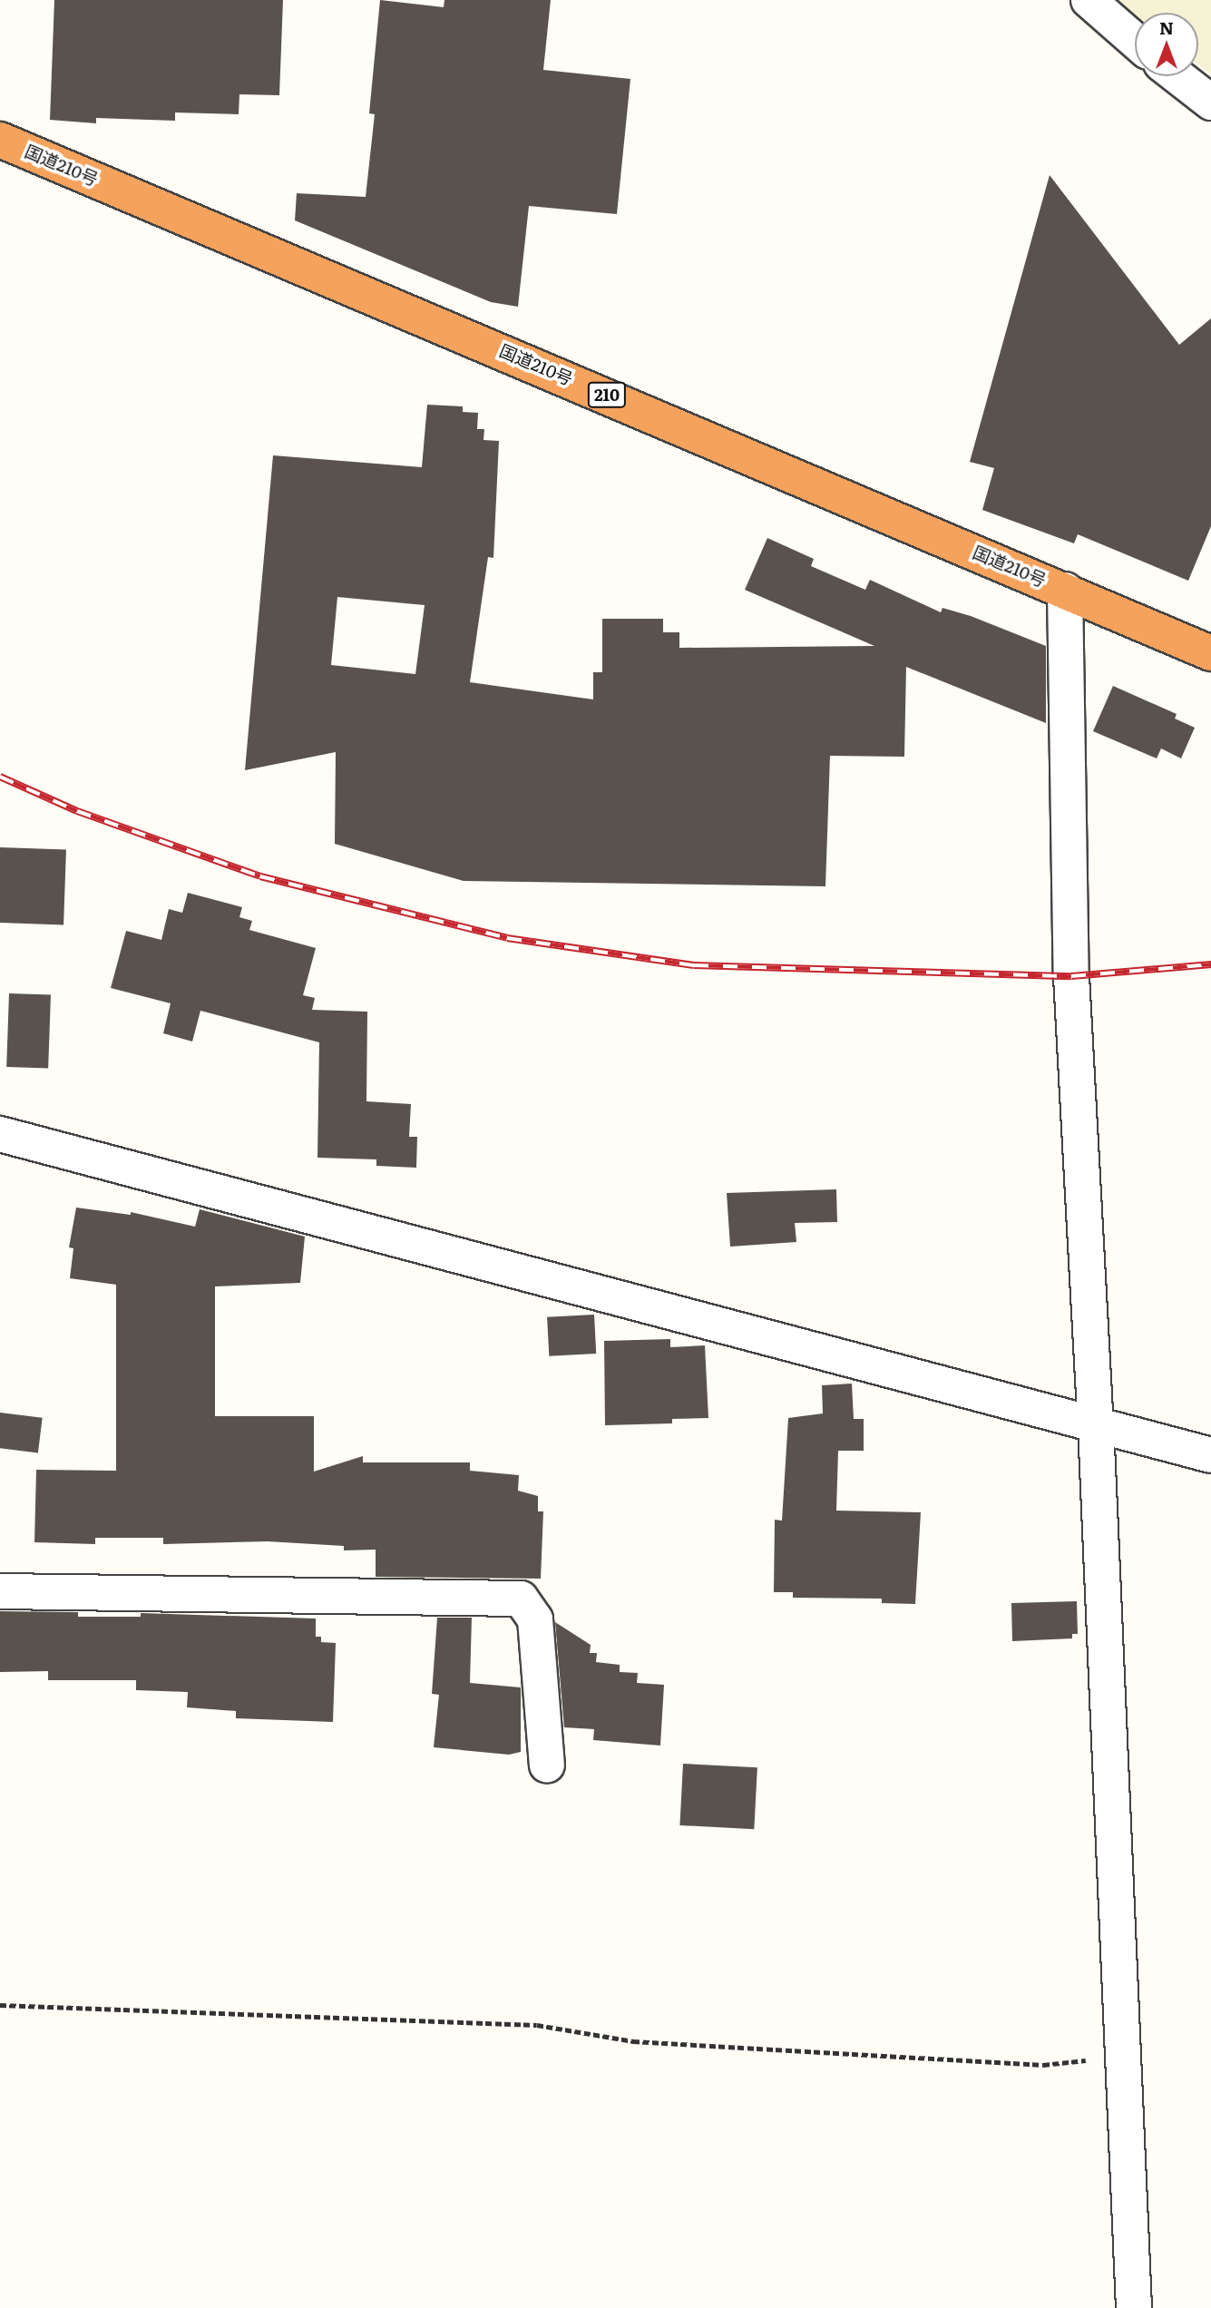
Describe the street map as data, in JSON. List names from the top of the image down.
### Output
{
  "streets": {
    "highway": ["国道210号", "210"]
  },
  "north": "top"
}
